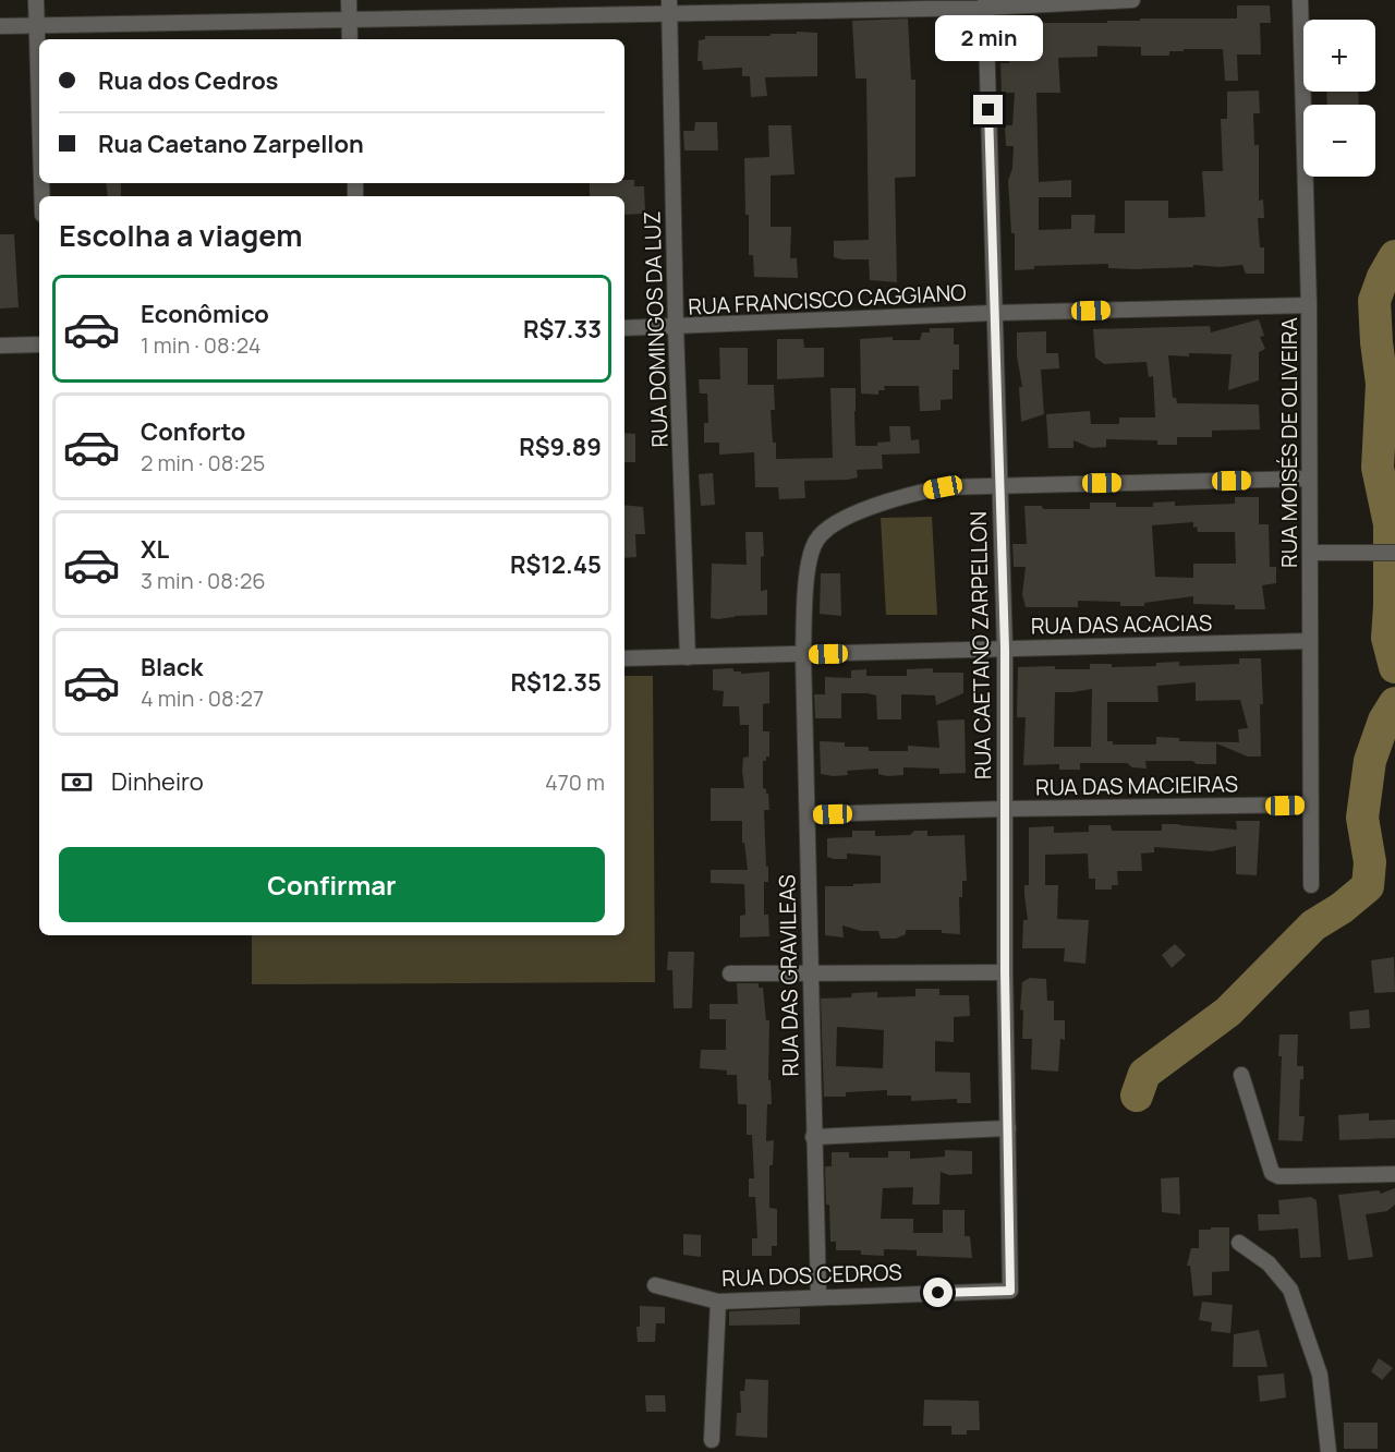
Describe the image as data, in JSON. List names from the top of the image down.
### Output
{
  "streets": {
    "street": [
      "RUA FRANCISCO CAGGIANO",
      "RUA DOMINGOS DA LUZ",
      "RUA MOISÉS DE OLIVEIRA",
      "RUA DAS ACACIAS",
      "RUA CAETANO ZARPELLON",
      "RUA DAS MACIEIRAS",
      "RUA DAS GRAVILEAS",
      "RUA DOS CEDROS"
    ]
  },
  "crossings": [
    ["RUA FRANCISCO CAGGIANO", "RUA DOMINGOS DA LUZ"],
    ["RUA FRANCISCO CAGGIANO", "RUA MOISÉS DE OLIVEIRA"],
    ["RUA FRANCISCO CAGGIANO", "RUA CAETANO ZARPELLON"],
    ["RUA DOMINGOS DA LUZ", "RUA DAS ACACIAS"],
    ["RUA MOISÉS DE OLIVEIRA", "RUA DAS ACACIAS"],
    ["RUA MOISÉS DE OLIVEIRA", "RUA DAS MACIEIRAS"],
    ["RUA MOISÉS DE OLIVEIRA", "RUA DAS GRAVILEAS"],
    ["RUA DAS ACACIAS", "RUA CAETANO ZARPELLON"],
    ["RUA DAS ACACIAS", "RUA DAS GRAVILEAS"],
    ["RUA CAETANO ZARPELLON", "RUA DAS MACIEIRAS"],
    ["RUA CAETANO ZARPELLON", "RUA DAS GRAVILEAS"],
    ["RUA CAETANO ZARPELLON", "RUA DOS CEDROS"],
    ["RUA DAS MACIEIRAS", "RUA DAS GRAVILEAS"],
    ["RUA DAS GRAVILEAS", "RUA DOS CEDROS"]
  ],
  "page": {
    "bubble": "2 min",
    "map_buttons": ["+", "−"],
    "banner": ["Rua dos Cedros", "Rua Caetano Zarpellon"],
    "heading": "Escolha a viagem",
    "list": [
      {
        "name": "Econômico",
        "note": "1 min · 08:24",
        "value": "R$7.33"
      },
      {
        "name": "Conforto",
        "note": "2 min · 08:25",
        "value": "R$9.89"
      },
      {
        "name": "XL",
        "note": "3 min · 08:26",
        "value": "R$12.45"
      },
      {
        "name": "Black",
        "note": "4 min · 08:27",
        "value": "R$12.35"
      }
    ],
    "pay": ["Dinheiro", "470 m"],
    "buttons": "Confirmar"
  }
}
